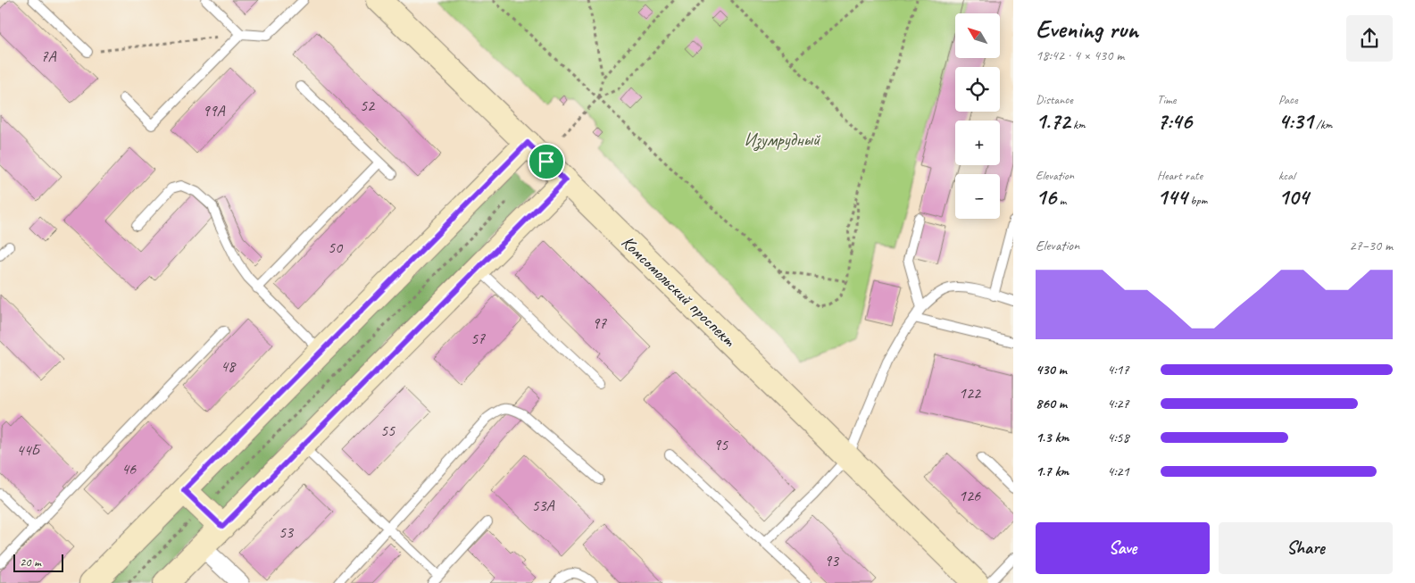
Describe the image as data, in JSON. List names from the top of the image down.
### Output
{
  "streets": {
    "street": ["Комсомольский проспект"]
  },
  "parks": ["Изумрудный"],
  "house_numbers": [
    "7А",
    "52",
    "99А",
    "50",
    "97",
    "57",
    "48",
    "122",
    "55",
    "95",
    "44Б",
    "46",
    "126",
    "53А",
    "53",
    "93"
  ],
  "scale_bar": "20 m",
  "north": "top left",
  "page": {
    "heading": ["Evening run", "18:42 · 4 × 430 m"],
    "map_buttons": ["+", "−"],
    "stats": [
      ["Distance", "1.72 km"],
      ["Time", "7:46"],
      ["Pace", "4:31 /km"],
      ["Elevation", "16 m"],
      ["Heart rate", "144 bpm"],
      ["kcal", "104"]
    ],
    "chart": ["Elevation", "27–30 m"],
    "list": [
      {
        "name": "430 m",
        "note": "4:17"
      },
      {
        "name": "860 m",
        "note": "4:27"
      },
      {
        "name": "1.3 km",
        "note": "4:58"
      },
      {
        "name": "1.7 km",
        "note": "4:21"
      }
    ],
    "buttons": ["Save", "Share"],
    "scale": "20 m"
  }
}
